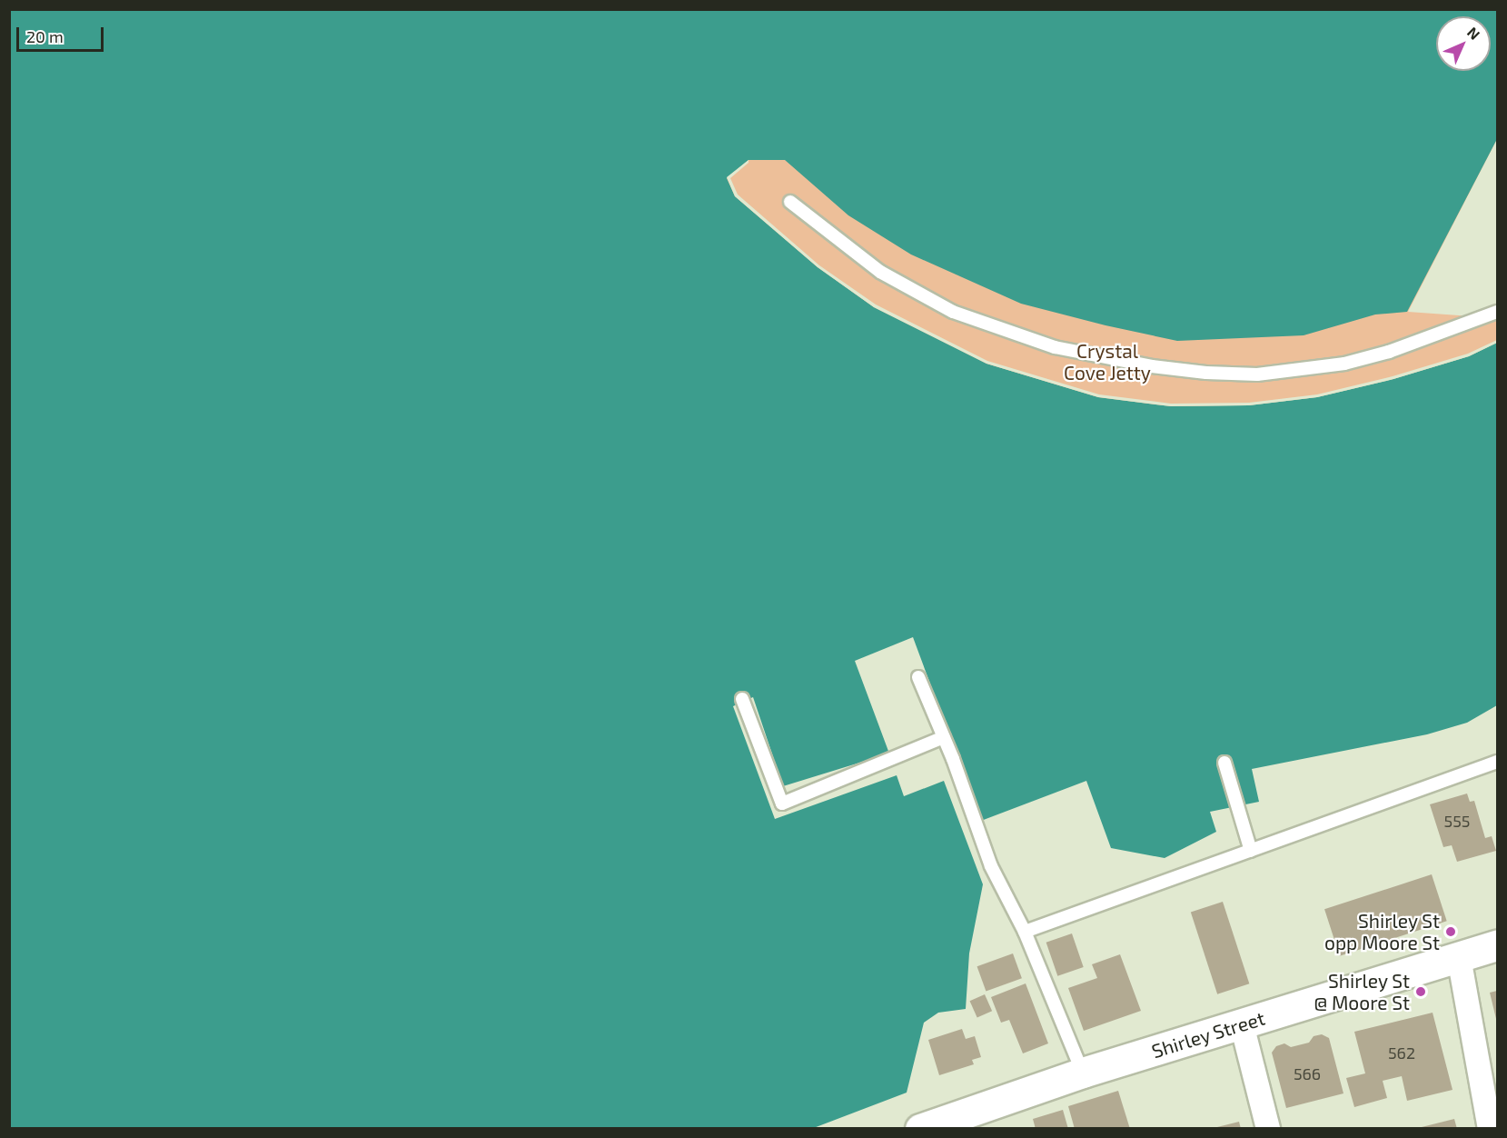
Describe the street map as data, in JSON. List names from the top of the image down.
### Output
{
  "streets": {
    "main road": ["Shirley Street"]
  },
  "parks": ["Crystal Cove Jetty"],
  "places": ["Shirley St opp Moore St", "Shirley St @ Moore St"],
  "house_numbers": ["555", "562", "566"],
  "scale_bar": "20 m",
  "north": "top right"
}
